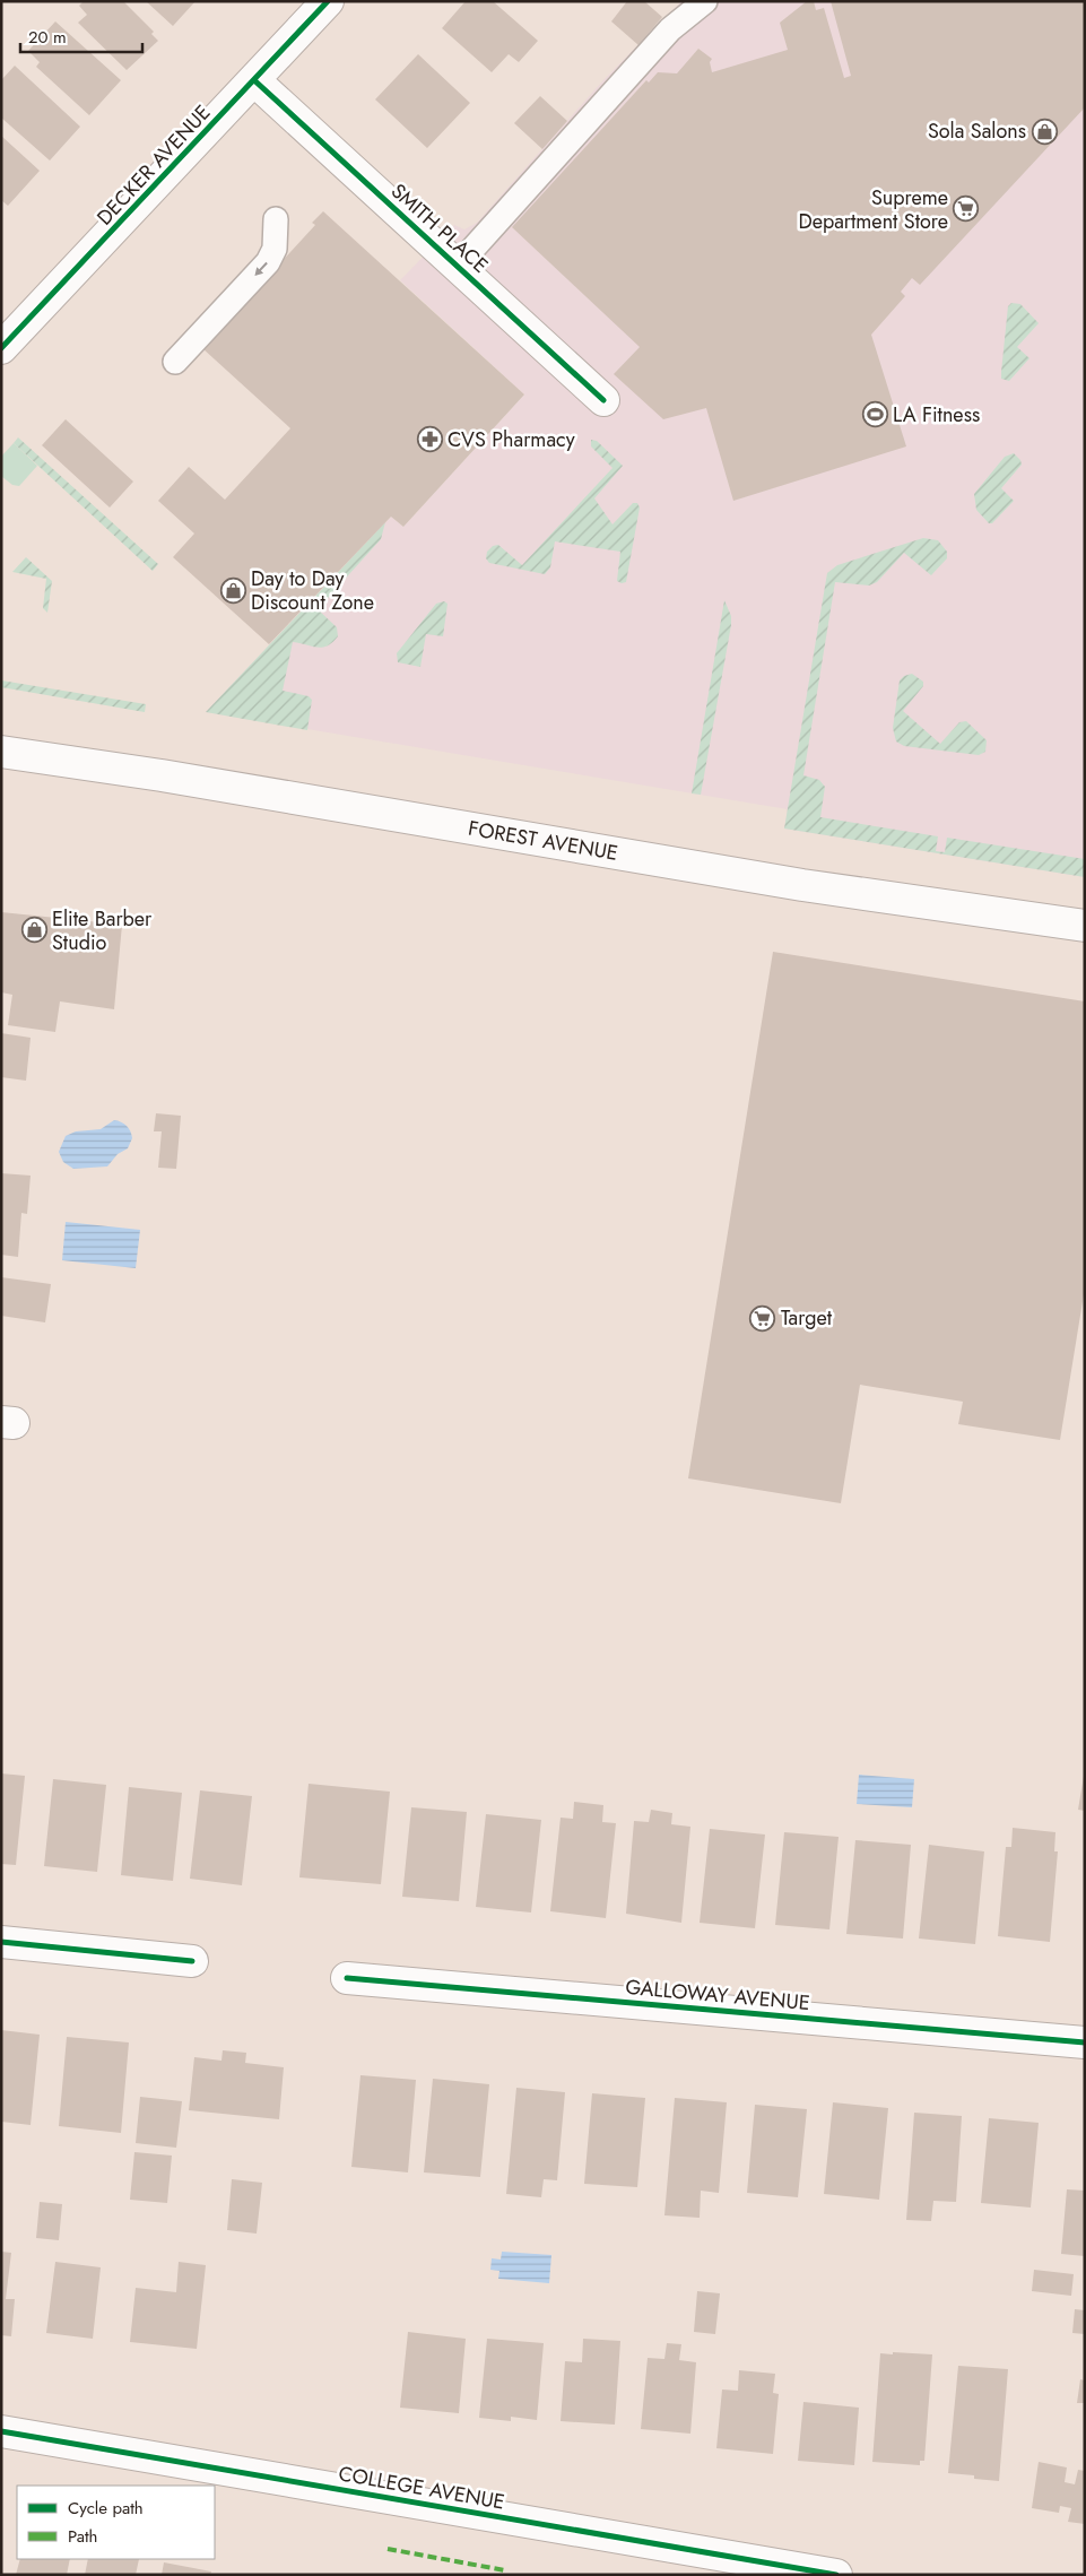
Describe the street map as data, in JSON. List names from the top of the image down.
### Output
{
  "streets": {
    "street": [
      "DECKER AVENUE",
      "SMITH PLACE",
      "FOREST AVENUE",
      "GALLOWAY AVENUE",
      "COLLEGE AVENUE"
    ]
  },
  "crossings": [
    ["DECKER AVENUE", "SMITH PLACE"]
  ],
  "places": {
    "shop": ["Sola Salons", "Day to Day Discount Zone", "Elite Barber Studio"],
    "supermarket": ["Supreme Department Store", "Target"],
    "sports": ["LA Fitness"],
    "pharmacy": ["CVS Pharmacy"]
  },
  "legend": ["Cycle path", "Path"],
  "scale_bar": "20 m"
}
